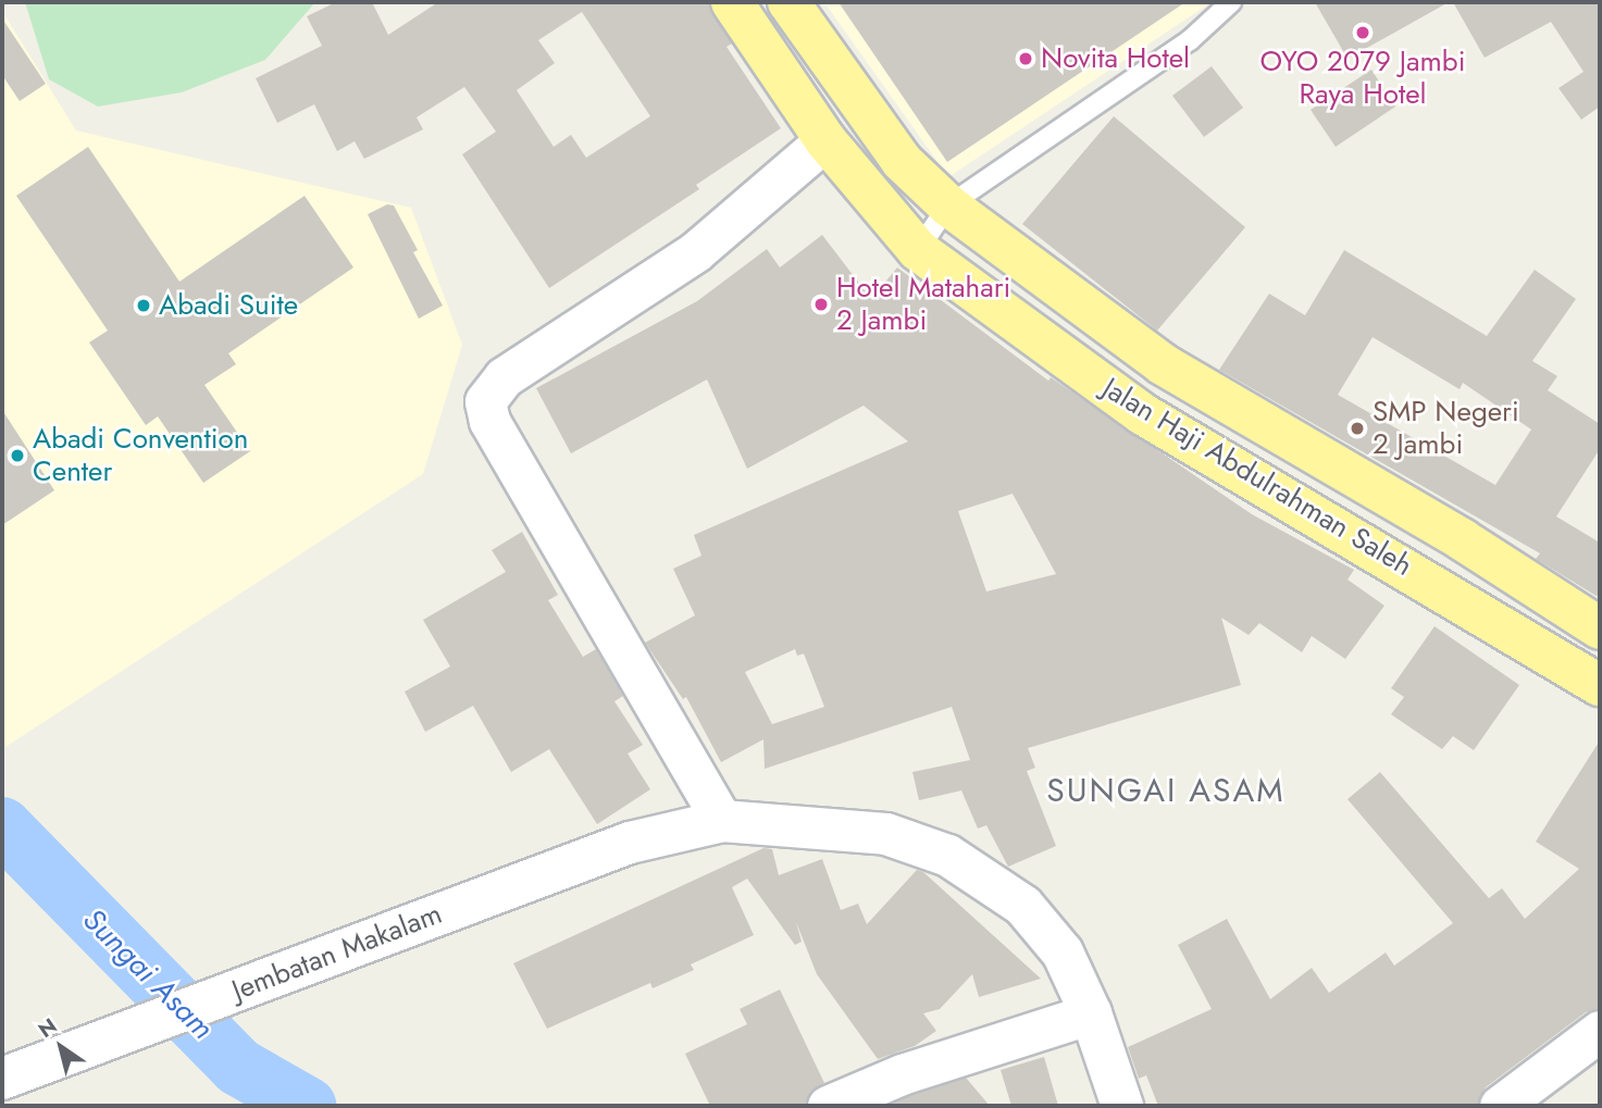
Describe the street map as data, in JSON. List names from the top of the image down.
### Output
{
  "streets": {
    "highway": ["Jalan Haji Abdulrahman Saleh"],
    "street": ["Jembatan Makalam"]
  },
  "districts": ["SUNGAI ASAM"],
  "water": ["Sungai Asam"],
  "places": [
    "OYO 2079 Jambi Raya Hotel",
    "Novita Hotel",
    "Hotel Matahari 2 Jambi",
    "Abadi Suite",
    "SMP Negeri 2 Jambi",
    "Abadi Convention Center"
  ],
  "north": "top left"
}
